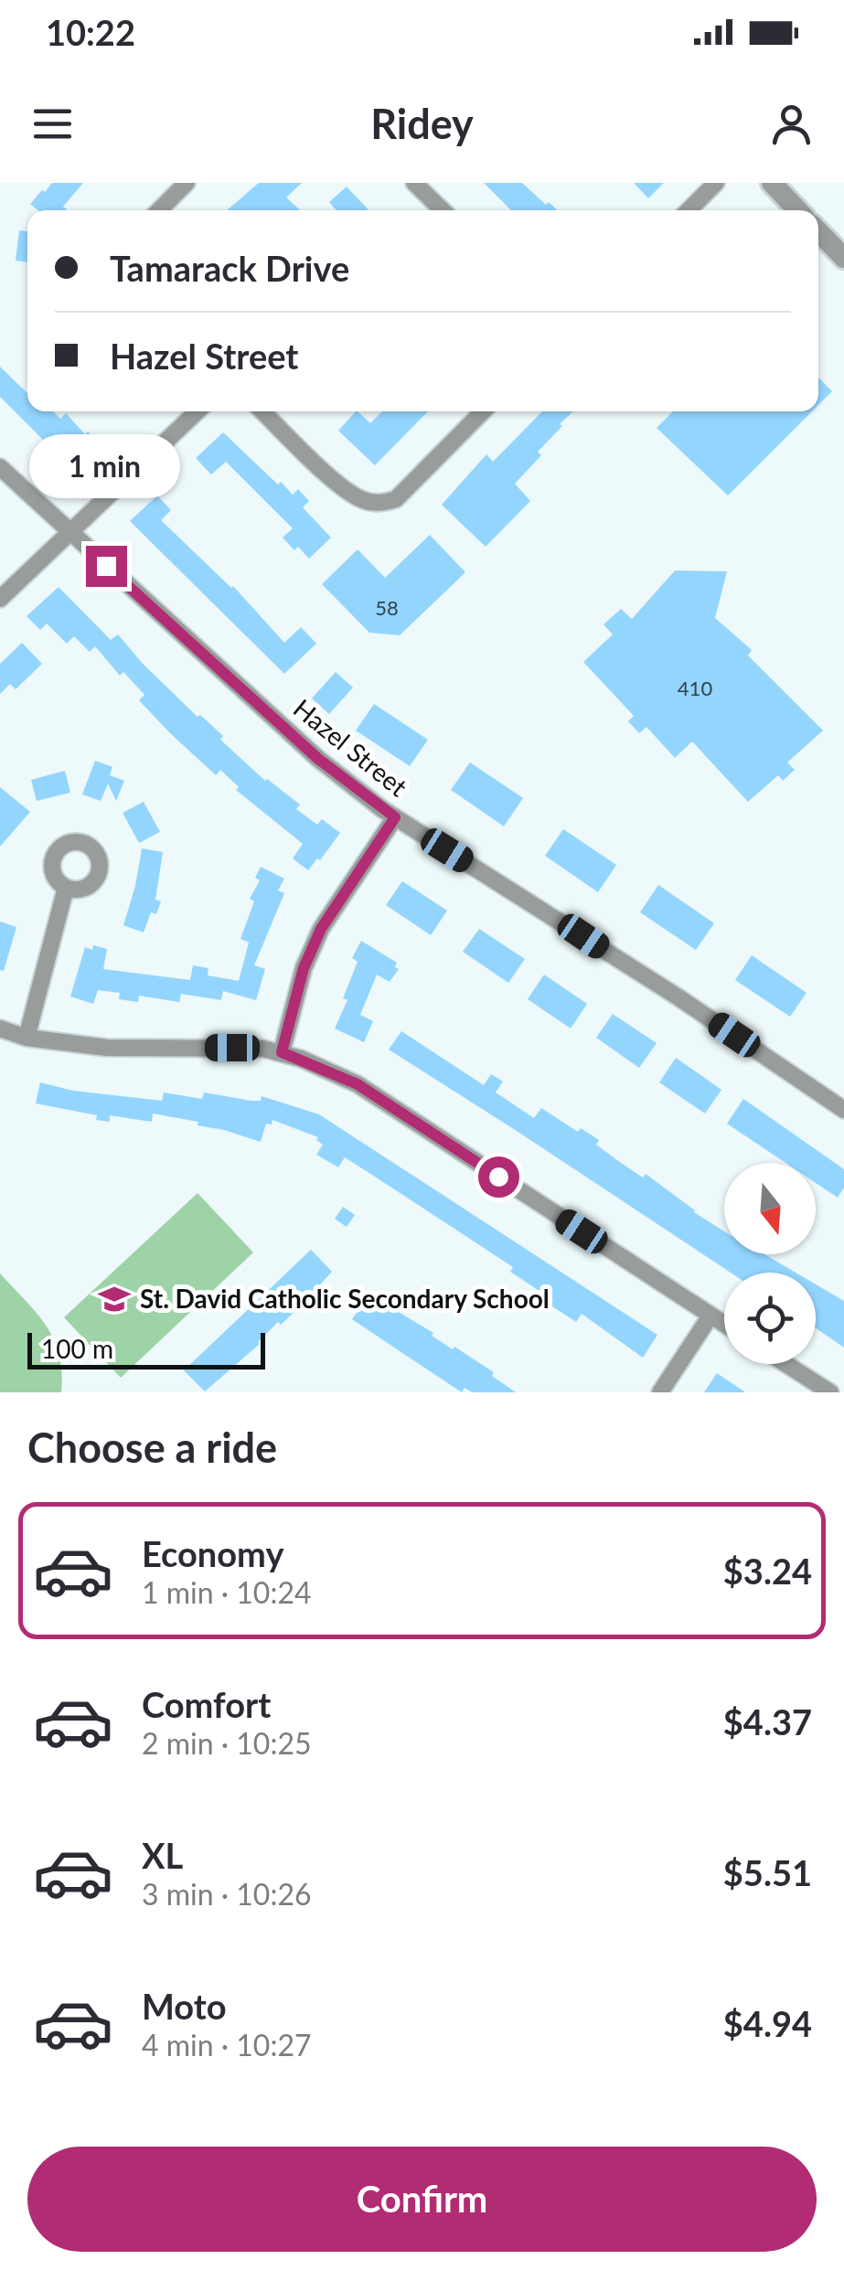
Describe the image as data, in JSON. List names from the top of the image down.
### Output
{
  "streets": {
    "street": ["Hazel Street"]
  },
  "places": {
    "school or university": ["St. David Catholic Secondary School"]
  },
  "house_numbers": ["58", "410"],
  "scale_bar": "100 m",
  "north": "bottom",
  "page": {
    "status": "10:22",
    "header": "Ridey",
    "banner": ["Tamarack Drive", "Hazel Street"],
    "bubble": "1 min",
    "scale": "100 m",
    "heading": "Choose a ride",
    "list": [
      {
        "name": "Economy",
        "note": "1 min · 10:24",
        "value": "$3.24"
      },
      {
        "name": "Comfort",
        "note": "2 min · 10:25",
        "value": "$4.37"
      },
      {
        "name": "XL",
        "note": "3 min · 10:26",
        "value": "$5.51"
      },
      {
        "name": "Moto",
        "note": "4 min · 10:27",
        "value": "$4.94"
      }
    ],
    "buttons": "Confirm"
  }
}
